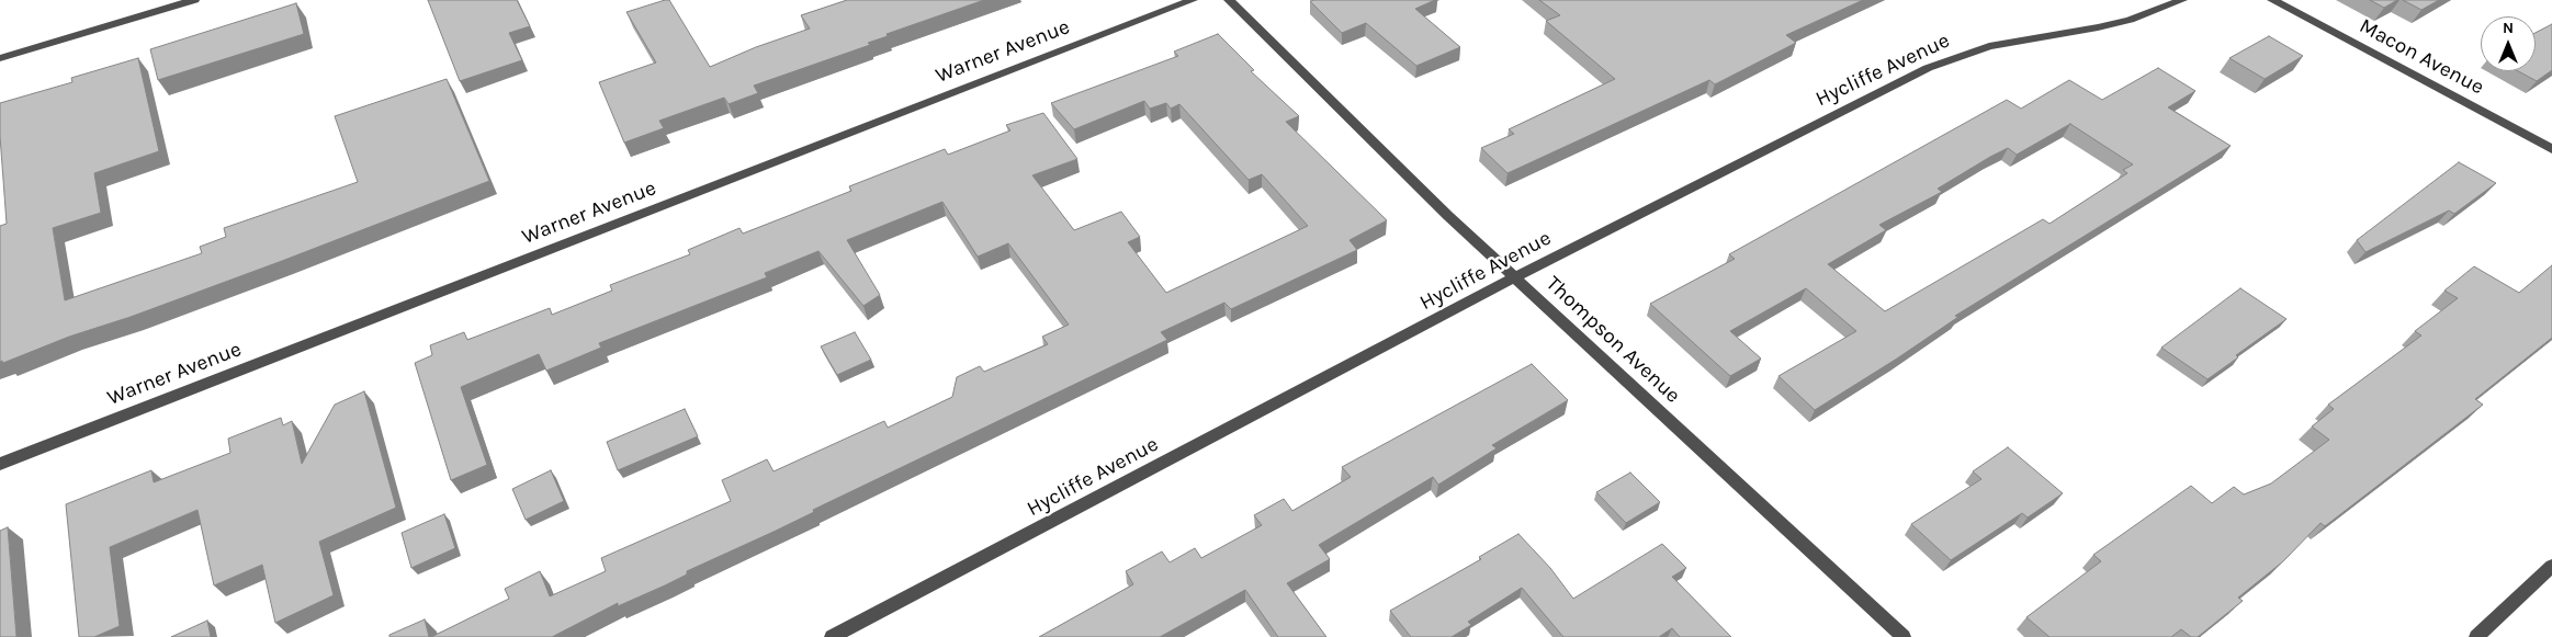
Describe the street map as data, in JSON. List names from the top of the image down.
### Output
{
  "streets": {
    "street": [
      "Warner Avenue",
      "Macon Avenue",
      "Hycliffe Avenue",
      "Thompson Avenue"
    ]
  },
  "crossings": [
    ["Hycliffe Avenue", "Thompson Avenue"]
  ],
  "north": "top"
}
